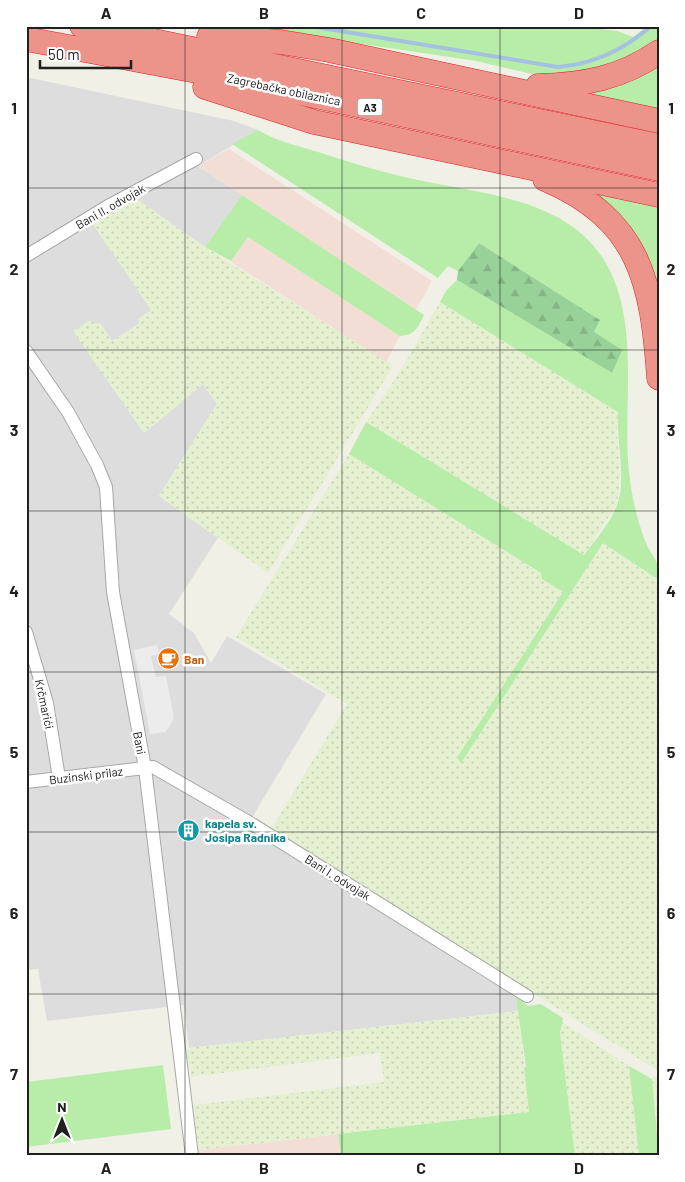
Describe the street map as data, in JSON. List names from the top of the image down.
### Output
{
  "streets": {
    "highway": ["Zagrebačka obilaznica", "A3"],
    "street": [
      "Bani II. odvojak",
      "Krčmarići",
      "Bani",
      "Buzinski prilaz",
      "Bani I. odvojak"
    ]
  },
  "crossings": [
    ["Krčmarići", "Buzinski prilaz"],
    ["Bani", "Buzinski prilaz"],
    ["Bani", "Bani I. odvojak"],
    ["Buzinski prilaz", "Bani I. odvojak"]
  ],
  "places": {
    "cafe": ["Ban"],
    "building": ["kapela sv. Josipa Radnika"]
  },
  "scale_bar": "50 m",
  "north": "top",
  "grid": {
    "columns": [
      "A",
      "B",
      "C",
      "D"
    ],
    "rows": [
      "1",
      "2",
      "3",
      "4",
      "5",
      "6",
      "7"
    ]
  }
}
